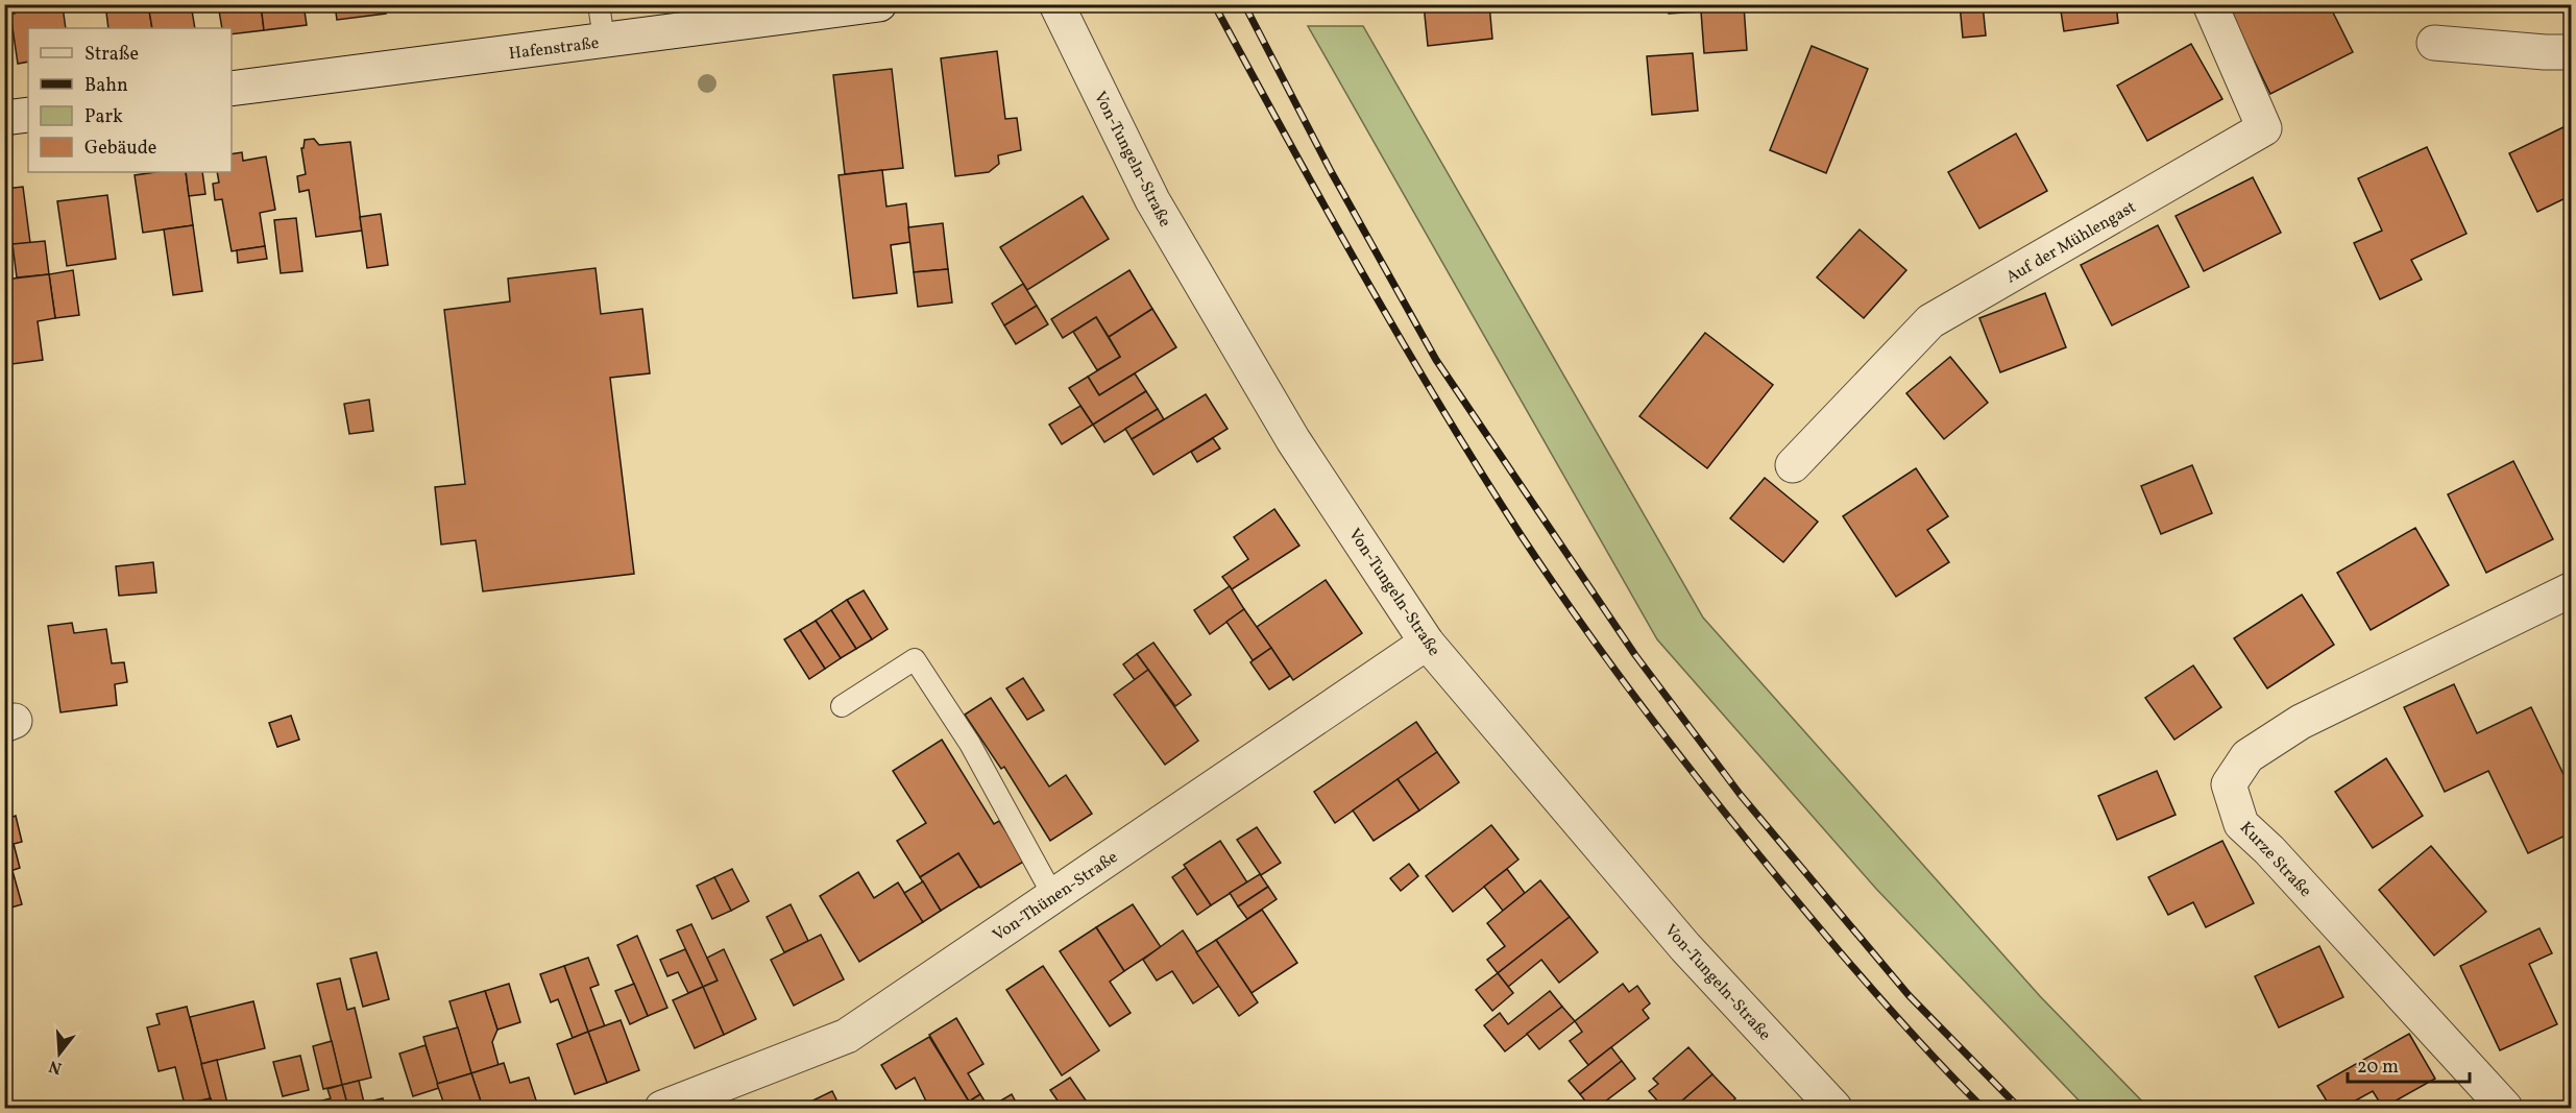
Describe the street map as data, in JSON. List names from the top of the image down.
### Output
{
  "streets": {
    "street": [
      "Hafenstraße",
      "Von-Tungeln-Straße",
      "Auf der Mühlengast",
      "Kurze Straße",
      "Von-Thünen-Straße"
    ]
  },
  "crossings": [
    ["Von-Tungeln-Straße", "Von-Thünen-Straße"]
  ],
  "legend": [
    "Straße",
    "Bahn",
    "Park",
    "Gebäude"
  ],
  "scale_bar": "20 m",
  "north": "bottom"
}
